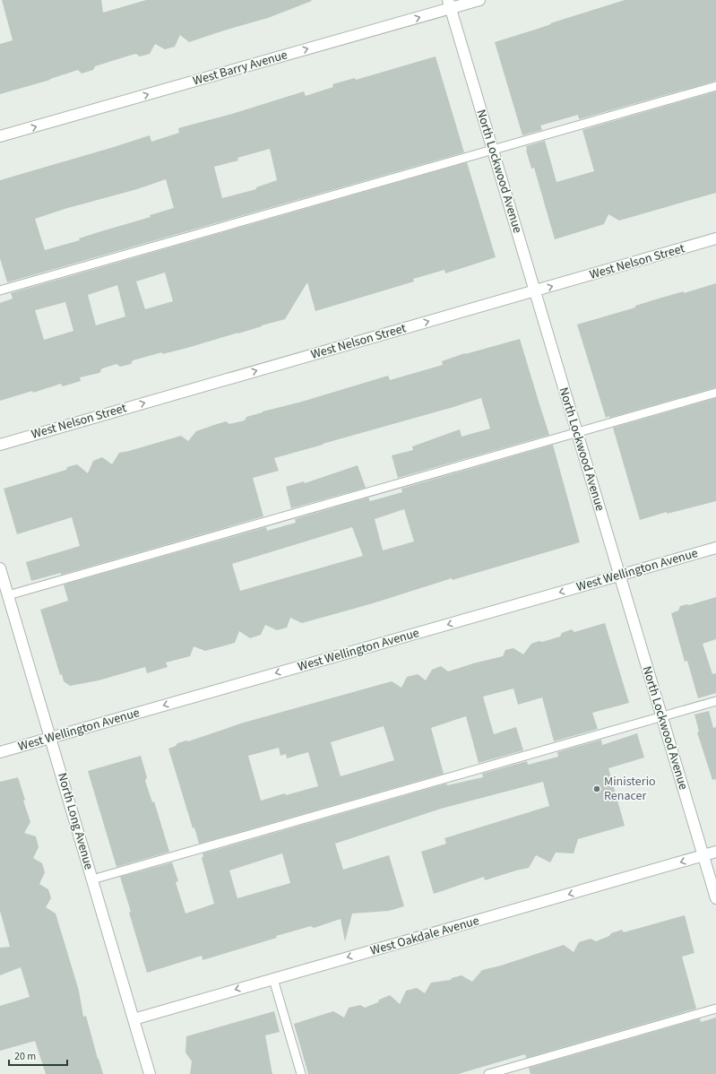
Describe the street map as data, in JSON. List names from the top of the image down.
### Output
{
  "streets": {
    "street": [
      "West Barry Avenue",
      "North Lockwood Avenue",
      "West Nelson Street",
      "West Wellington Avenue",
      "North Long Avenue",
      "West Oakdale Avenue"
    ]
  },
  "crossings": [
    ["West Barry Avenue", "North Lockwood Avenue"],
    ["North Lockwood Avenue", "West Nelson Street"],
    ["North Lockwood Avenue", "West Wellington Avenue"],
    ["North Lockwood Avenue", "West Oakdale Avenue"],
    ["West Wellington Avenue", "North Long Avenue"],
    ["North Long Avenue", "West Oakdale Avenue"]
  ],
  "one_way": [
    "West Barry Avenue",
    "West Nelson Street",
    "West Wellington Avenue",
    "West Oakdale Avenue"
  ],
  "places": ["Ministerio Renacer"],
  "scale_bar": "20 m"
}
